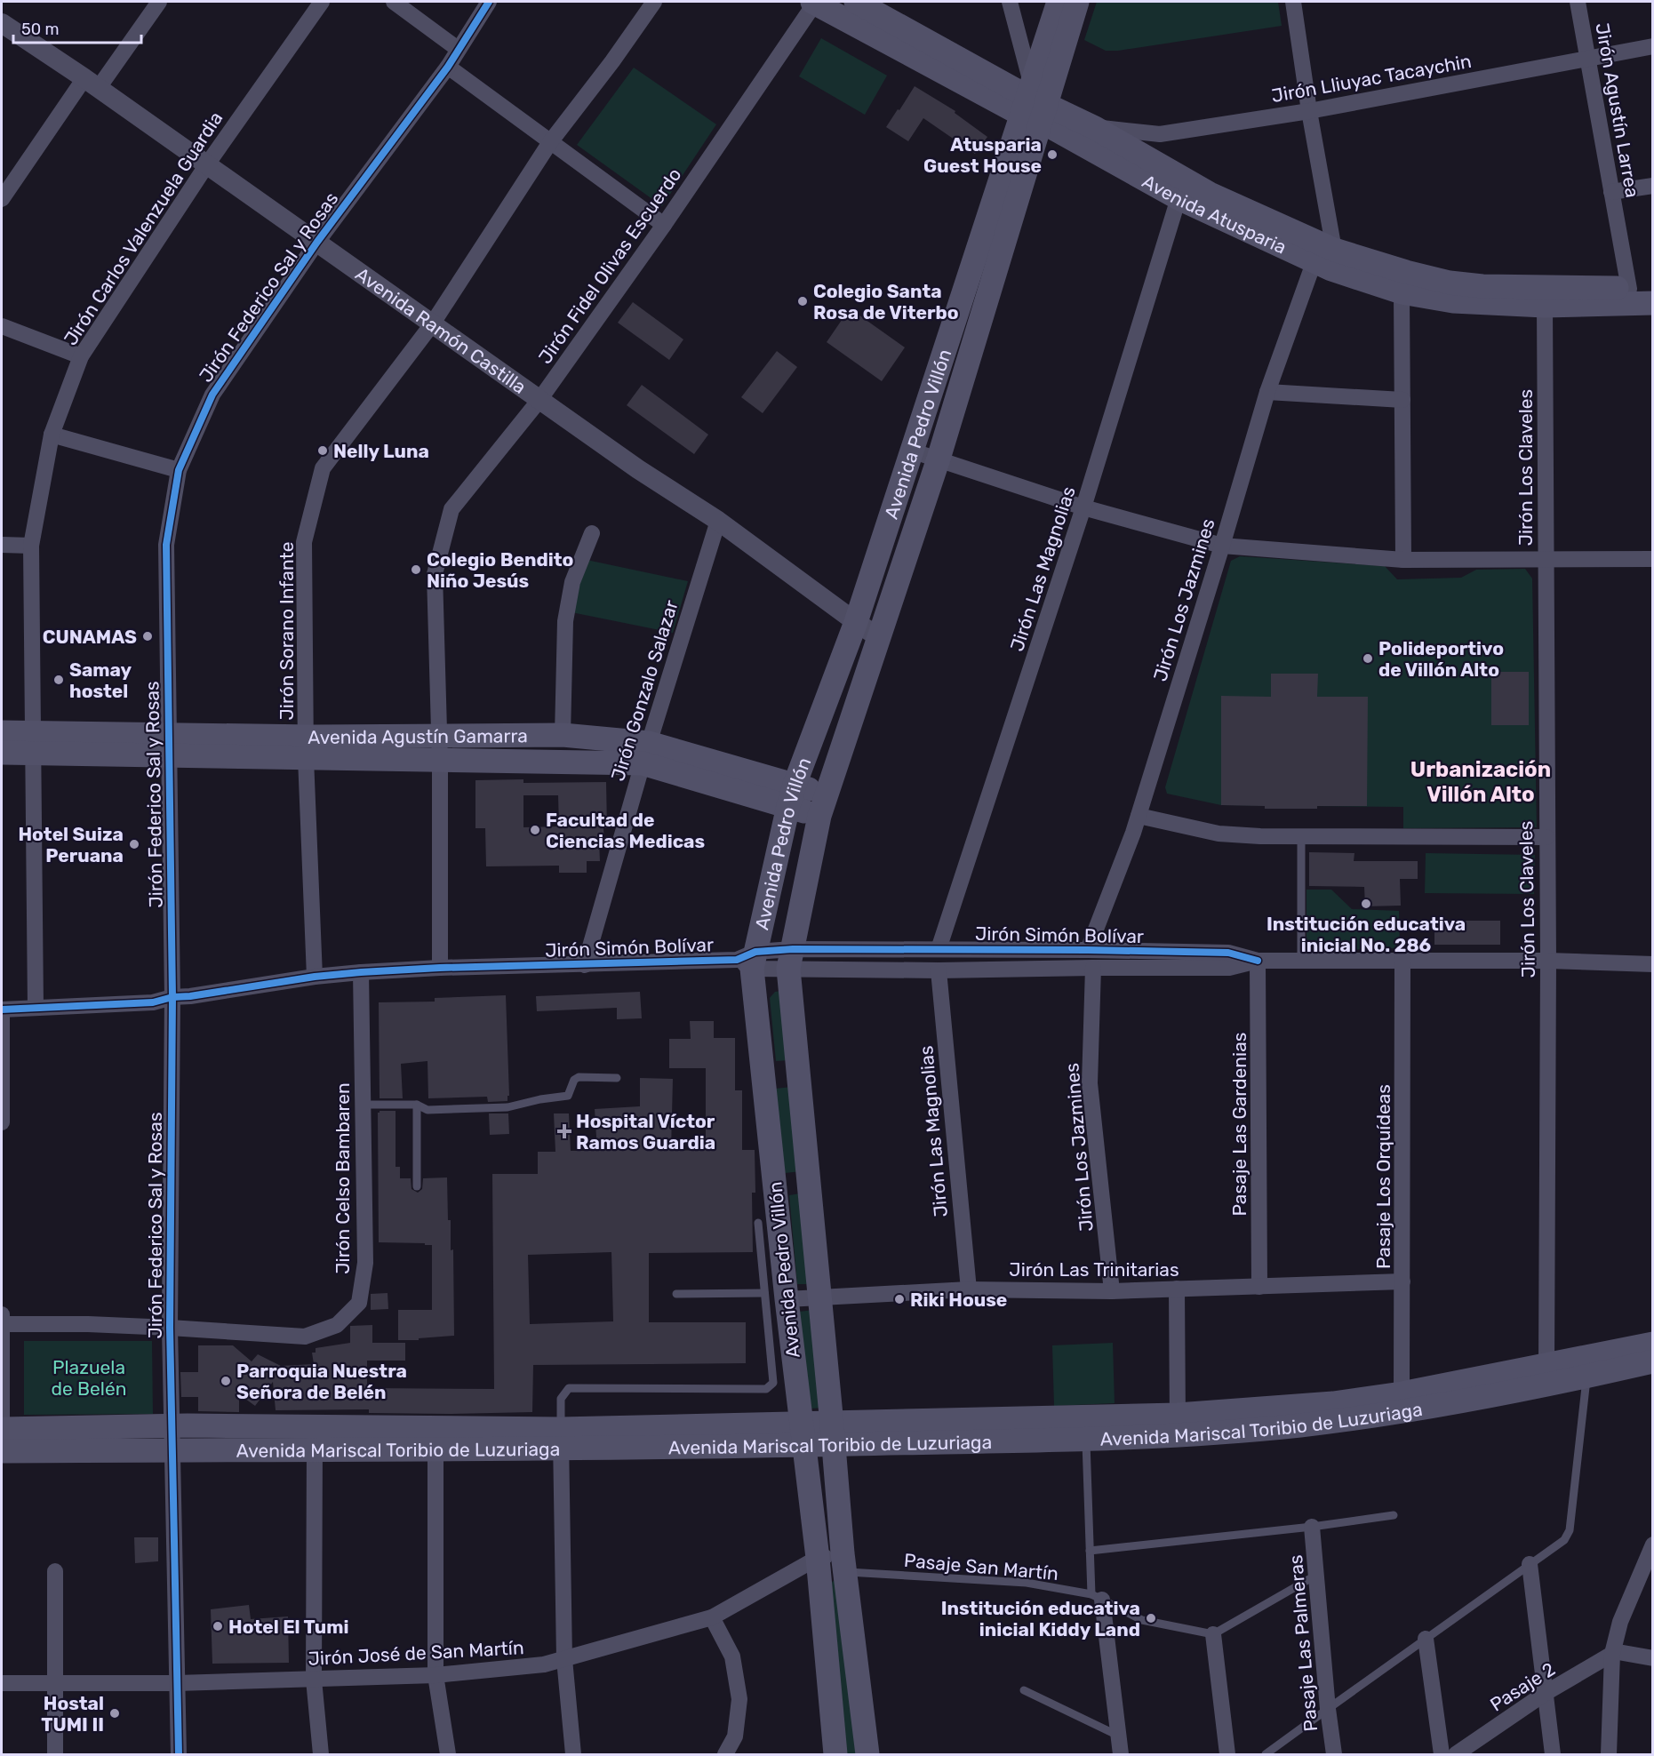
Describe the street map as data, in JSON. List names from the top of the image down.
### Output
{
  "streets": {
    "main road": [
      "Avenida Atusparia",
      "Avenida Pedro Villón",
      "Avenida Agustín Gamarra",
      "Avenida Mariscal Toribio de Luzuriaga"
    ],
    "street": [
      "Jirón Lliuyac Tacaychin",
      "Jirón Agustín Larrea",
      "Jirón Carlos Valenzuela Guardia",
      "Jirón Fidel Olivas Escuerdo",
      "Jirón Federico Sal y Rosas",
      "Avenida Ramón Castilla",
      "Jirón Los Claveles",
      "Jirón Las Magnolias",
      "Jirón Los Jazmines",
      "Jirón Sorano Infante",
      "Jirón Gonzalo Salazar",
      "Jirón Simón Bolívar",
      "Pasaje Las Gardenias",
      "Pasaje Los Orquídeas",
      "Jirón Celso Bambaren",
      "Jirón Las Trinitarias",
      "Pasaje Las Palmeras",
      "Jirón José de San Martín",
      "Pasaje 2"
    ],
    "lane": ["Pasaje San Martín"]
  },
  "crossings": [
    ["Jirón Lliuyac Tacaychin", "Jirón Agustín Larrea"],
    ["Jirón Lliuyac Tacaychin", "Avenida Atusparia"],
    ["Jirón Agustín Larrea", "Avenida Atusparia"],
    ["Avenida Atusparia", "Jirón Fidel Olivas Escuerdo"],
    ["Avenida Atusparia", "Avenida Pedro Villón"],
    ["Avenida Atusparia", "Jirón Los Claveles"],
    ["Avenida Atusparia", "Jirón Las Magnolias"],
    ["Avenida Atusparia", "Jirón Los Jazmines"],
    ["Jirón Carlos Valenzuela Guardia", "Avenida Ramón Castilla"],
    ["Jirón Carlos Valenzuela Guardia", "Avenida Agustín Gamarra"],
    ["Jirón Carlos Valenzuela Guardia", "Jirón Simón Bolívar"],
    ["Jirón Fidel Olivas Escuerdo", "Avenida Ramón Castilla"],
    ["Jirón Fidel Olivas Escuerdo", "Avenida Agustín Gamarra"],
    ["Jirón Fidel Olivas Escuerdo", "Jirón Simón Bolívar"],
    ["Jirón Federico Sal y Rosas", "Avenida Ramón Castilla"],
    ["Jirón Federico Sal y Rosas", "Avenida Agustín Gamarra"],
    ["Jirón Federico Sal y Rosas", "Jirón Simón Bolívar"],
    ["Jirón Federico Sal y Rosas", "Jirón Celso Bambaren"],
    ["Jirón Federico Sal y Rosas", "Avenida Mariscal Toribio de Luzuriaga"],
    ["Jirón Federico Sal y Rosas", "Jirón José de San Martín"],
    ["Avenida Ramón Castilla", "Avenida Pedro Villón"],
    ["Avenida Ramón Castilla", "Jirón Sorano Infante"],
    ["Avenida Ramón Castilla", "Jirón Gonzalo Salazar"],
    ["Avenida Pedro Villón", "Avenida Agustín Gamarra"],
    ["Avenida Pedro Villón", "Jirón Simón Bolívar"],
    ["Avenida Pedro Villón", "Jirón Las Trinitarias"],
    ["Avenida Pedro Villón", "Avenida Mariscal Toribio de Luzuriaga"],
    ["Avenida Pedro Villón", "Pasaje San Martín"],
    ["Avenida Pedro Villón", "Jirón José de San Martín"],
    ["Jirón Los Claveles", "Jirón Simón Bolívar"],
    ["Jirón Los Claveles", "Avenida Mariscal Toribio de Luzuriaga"],
    ["Jirón Las Magnolias", "Jirón Simón Bolívar"],
    ["Jirón Las Magnolias", "Jirón Las Trinitarias"],
    ["Jirón Los Jazmines", "Jirón Simón Bolívar"],
    ["Jirón Los Jazmines", "Jirón Las Trinitarias"],
    ["Jirón Sorano Infante", "Avenida Agustín Gamarra"],
    ["Jirón Sorano Infante", "Jirón Simón Bolívar"],
    ["Jirón Gonzalo Salazar", "Avenida Agustín Gamarra"],
    ["Jirón Gonzalo Salazar", "Jirón Simón Bolívar"],
    ["Jirón Simón Bolívar", "Pasaje Las Gardenias"],
    ["Jirón Simón Bolívar", "Pasaje Los Orquídeas"],
    ["Jirón Simón Bolívar", "Jirón Celso Bambaren"],
    ["Pasaje Las Gardenias", "Jirón Las Trinitarias"],
    ["Pasaje Los Orquídeas", "Jirón Las Trinitarias"],
    ["Pasaje Los Orquídeas", "Avenida Mariscal Toribio de Luzuriaga"],
    ["Pasaje San Martín", "Jirón José de San Martín"]
  ],
  "districts": ["Urbanización Villón Alto"],
  "parks": ["Plazuela de Belén"],
  "places": {
    "other": [
      "Atusparia Guest House",
      "Colegio Santa Rosa de Viterbo",
      "Nelly Luna",
      "Colegio Bendito Niño Jesús",
      "CUNAMAS",
      "Polideportivo de Villón Alto",
      "Samay hostel",
      "Facultad de Ciencias Medicas",
      "Hotel Suiza Peruana",
      "Institución educativa inicial No. 286",
      "Riki House",
      "Parroquia Nuestra Señora de Belén",
      "Institución educativa inicial Kiddy Land",
      "Hotel El Tumi",
      "Hostal TUMI II"
    ],
    "health": ["Hospital Víctor Ramos Guardia"]
  },
  "scale_bar": "50 m"
}
